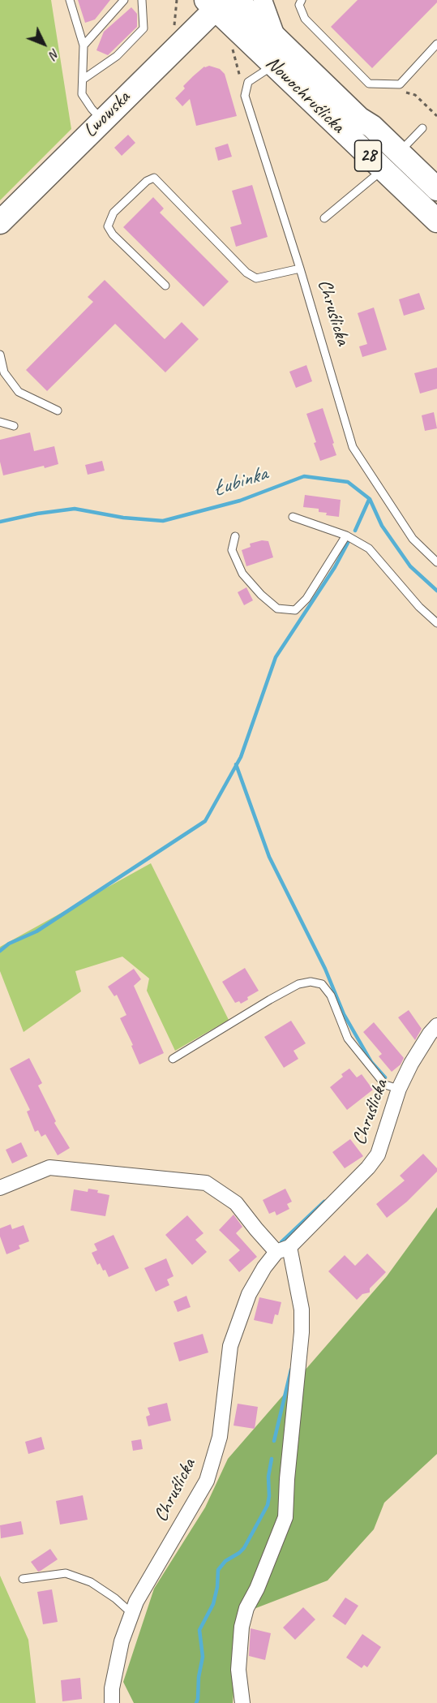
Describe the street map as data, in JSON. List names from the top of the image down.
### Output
{
  "streets": {
    "main road": ["Nowochruślicka", "Lwowska", "28"],
    "street": ["Chruślicka"]
  },
  "crossings": [
    ["Nowochruślicka", "Lwowska"]
  ],
  "water": ["Łubinka"],
  "north": "bottom right"
}
